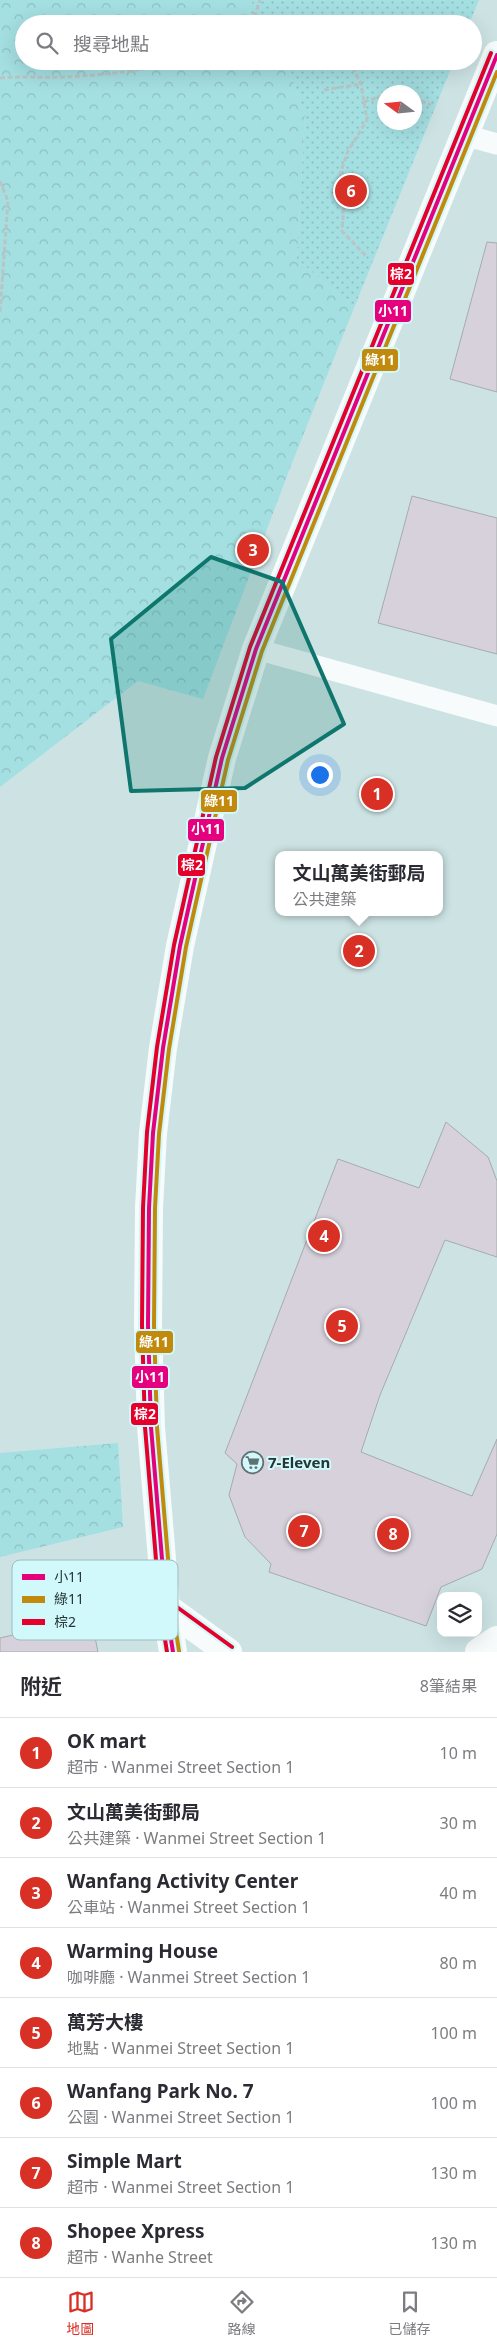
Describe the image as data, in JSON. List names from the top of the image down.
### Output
{
  "places": {
    "supermarket": ["7-Eleven"]
  },
  "lines": ["transit line 棕2", "transit line 小11", "transit line 綠11"],
  "legend": ["小11", "綠11", "棕2"],
  "north": "left",
  "page": {
    "search": "搜尋地點",
    "pins": [
      "6",
      "3",
      "1",
      "2",
      "4",
      "5",
      "7",
      "8"
    ],
    "popup": ["文山萬美街郵局", "公共建築"],
    "heading": ["附近", "8筆結果"],
    "list": [
      {
        "mark": "1",
        "name": "OK mart",
        "note": "超市 · Wanmei Street Section 1",
        "value": "10 m"
      },
      {
        "mark": "2",
        "name": "文山萬美街郵局",
        "note": "公共建築 · Wanmei Street Section 1",
        "value": "30 m"
      },
      {
        "mark": "3",
        "name": "Wanfang Activity Center",
        "note": "公車站 · Wanmei Street Section 1",
        "value": "40 m"
      },
      {
        "mark": "4",
        "name": "Warming House",
        "note": "咖啡廳 · Wanmei Street Section 1",
        "value": "80 m"
      },
      {
        "mark": "5",
        "name": "萬芳大樓",
        "note": "地點 · Wanmei Street Section 1",
        "value": "100 m"
      },
      {
        "mark": "6",
        "name": "Wanfang Park No. 7",
        "note": "公園 · Wanmei Street Section 1",
        "value": "100 m"
      },
      {
        "mark": "7",
        "name": "Simple Mart",
        "note": "超市 · Wanmei Street Section 1",
        "value": "130 m"
      },
      {
        "mark": "8",
        "name": "Shopee Xpress",
        "note": "超市 · Wanhe Street",
        "value": "130 m"
      }
    ],
    "nav": ["地圖", "路線", "已儲存"]
  }
}
